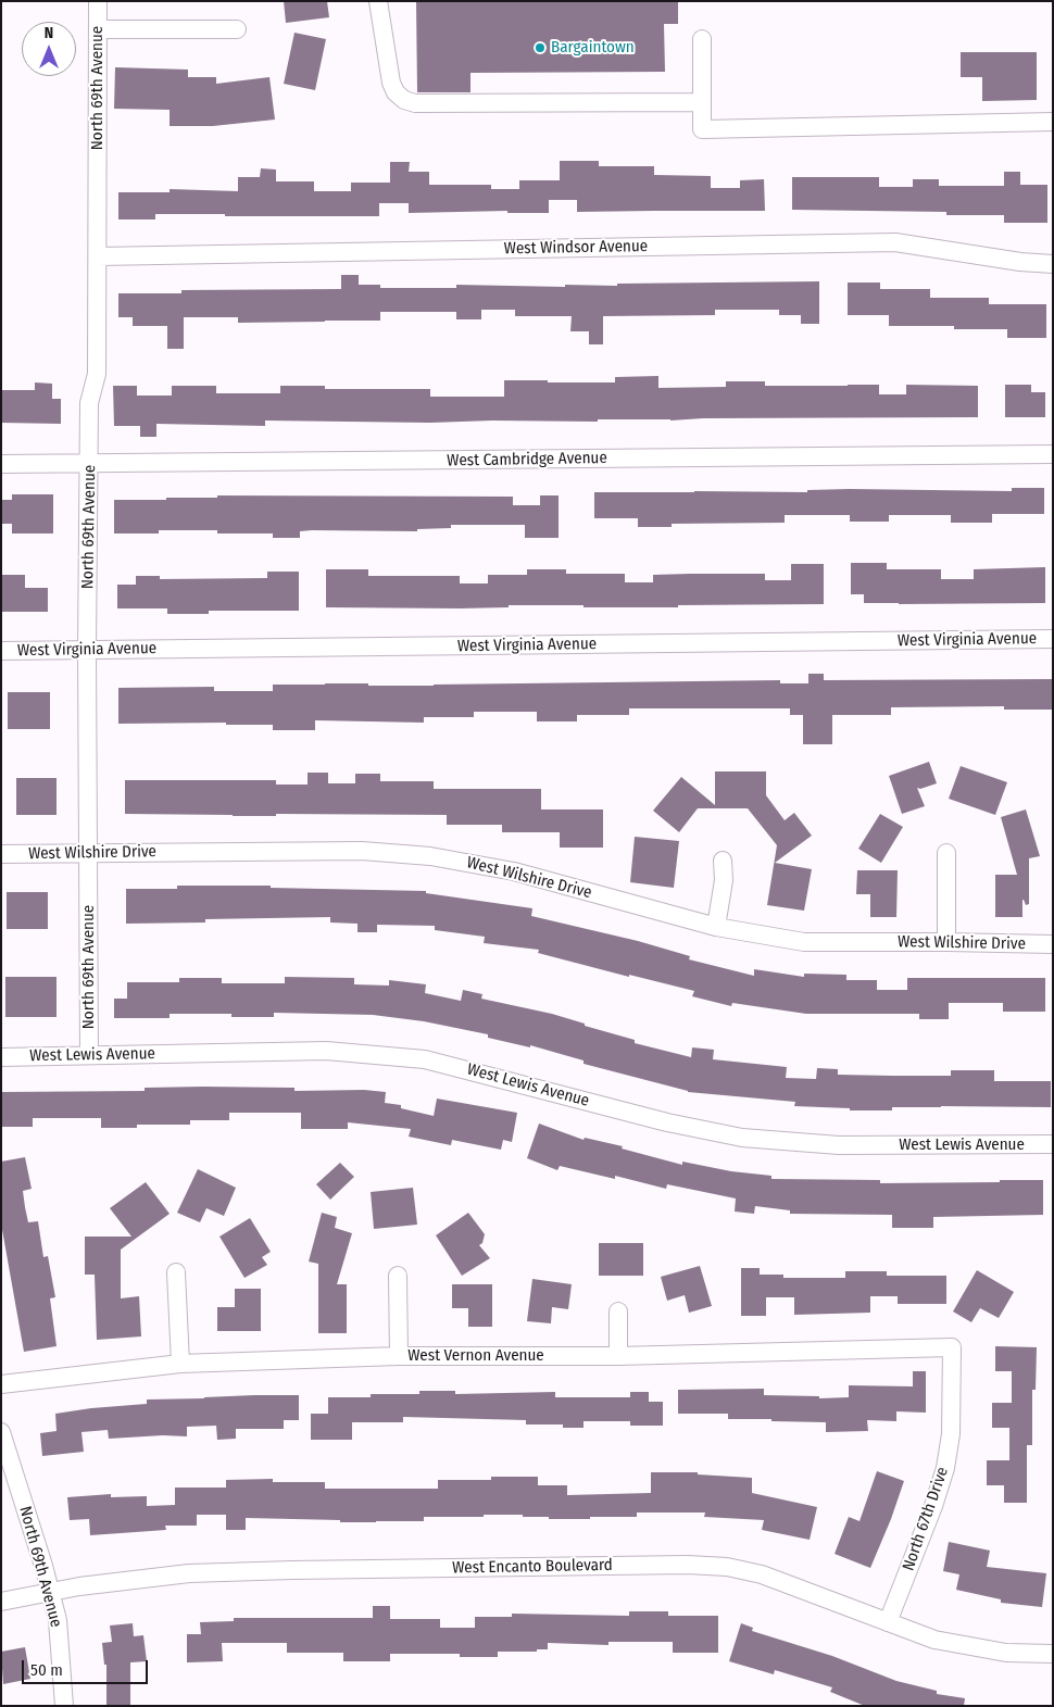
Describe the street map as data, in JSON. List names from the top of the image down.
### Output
{
  "streets": {
    "street": [
      "North 69th Avenue",
      "West Windsor Avenue",
      "West Cambridge Avenue",
      "West Virginia Avenue",
      "West Wilshire Drive",
      "West Lewis Avenue",
      "West Vernon Avenue",
      "North 67th Drive",
      "West Encanto Boulevard"
    ]
  },
  "crossings": [
    ["North 69th Avenue", "West Windsor Avenue"],
    ["North 69th Avenue", "West Cambridge Avenue"],
    ["North 69th Avenue", "West Virginia Avenue"],
    ["North 69th Avenue", "West Wilshire Drive"],
    ["North 69th Avenue", "West Lewis Avenue"],
    ["North 69th Avenue", "West Encanto Boulevard"],
    ["West Vernon Avenue", "North 67th Drive"],
    ["North 67th Drive", "West Encanto Boulevard"]
  ],
  "places": ["Bargaintown"],
  "scale_bar": "50 m",
  "north": "top"
}
